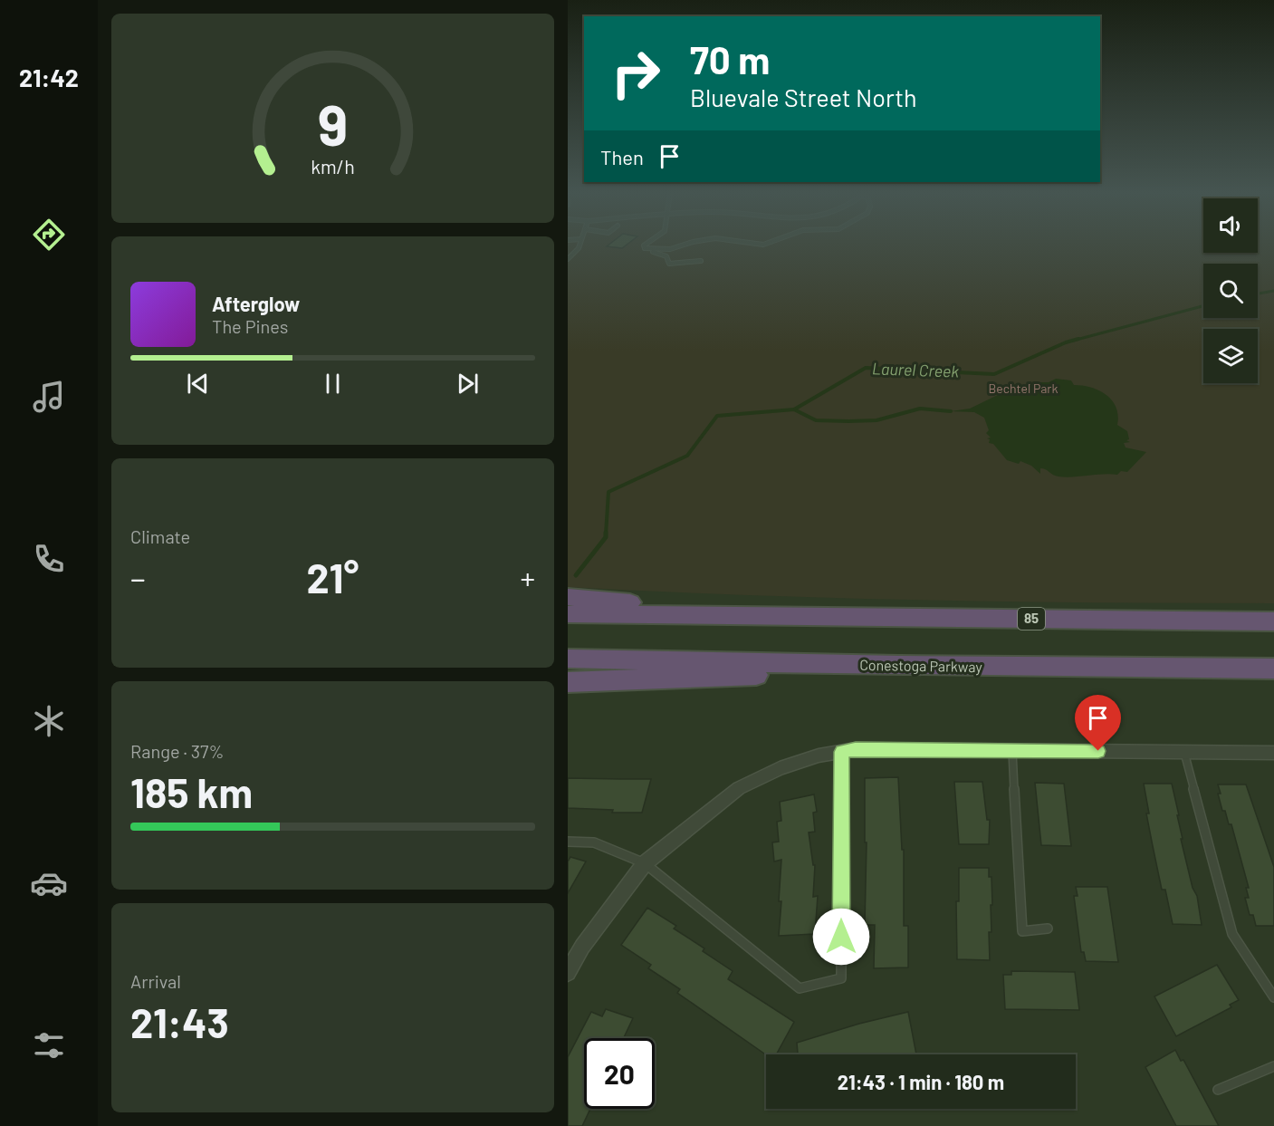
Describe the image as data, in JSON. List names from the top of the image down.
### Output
{
  "streets": {
    "highway": ["85", "Conestoga Parkway"]
  },
  "water": ["Laurel Creek"],
  "parks": ["Bechtel Park"],
  "page": {
    "tabs": "21:42",
    "turn": ["70 m", "Bluevale Street North"],
    "then": "Then",
    "song": ["Afterglow", "The Pines"],
    "tile": [
      "Climate",
      ["Range · 37%", "185 km"],
      ["Arrival", "21:43"]
    ],
    "heat": ["−", "21°", "+"],
    "limit": "20",
    "trip": "21:43 · 1 min · 180 m",
    "gauge": ["9", "km/h"]
  }
}
